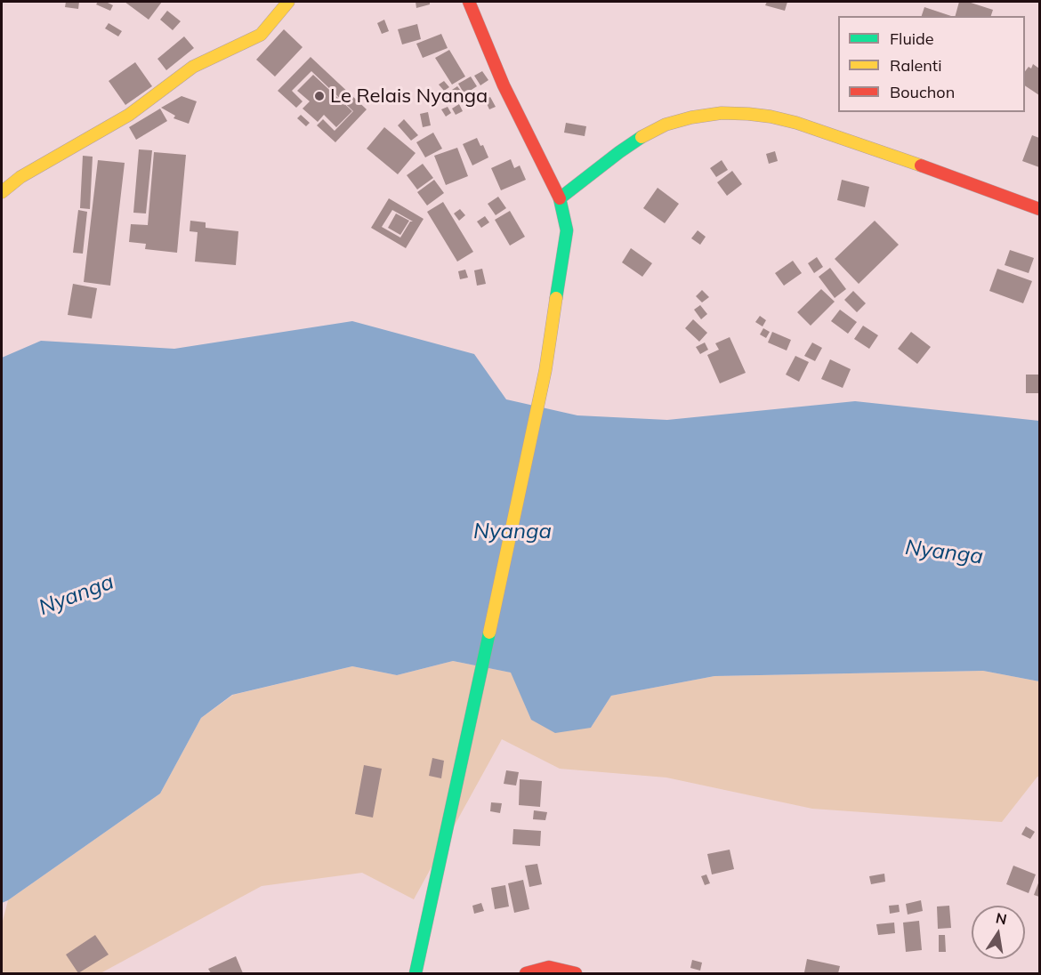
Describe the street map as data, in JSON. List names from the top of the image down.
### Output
{
  "water": ["Nyanga"],
  "places": ["Le Relais Nyanga"],
  "legend": ["Fluide", "Ralenti", "Bouchon"],
  "north": "top"
}
